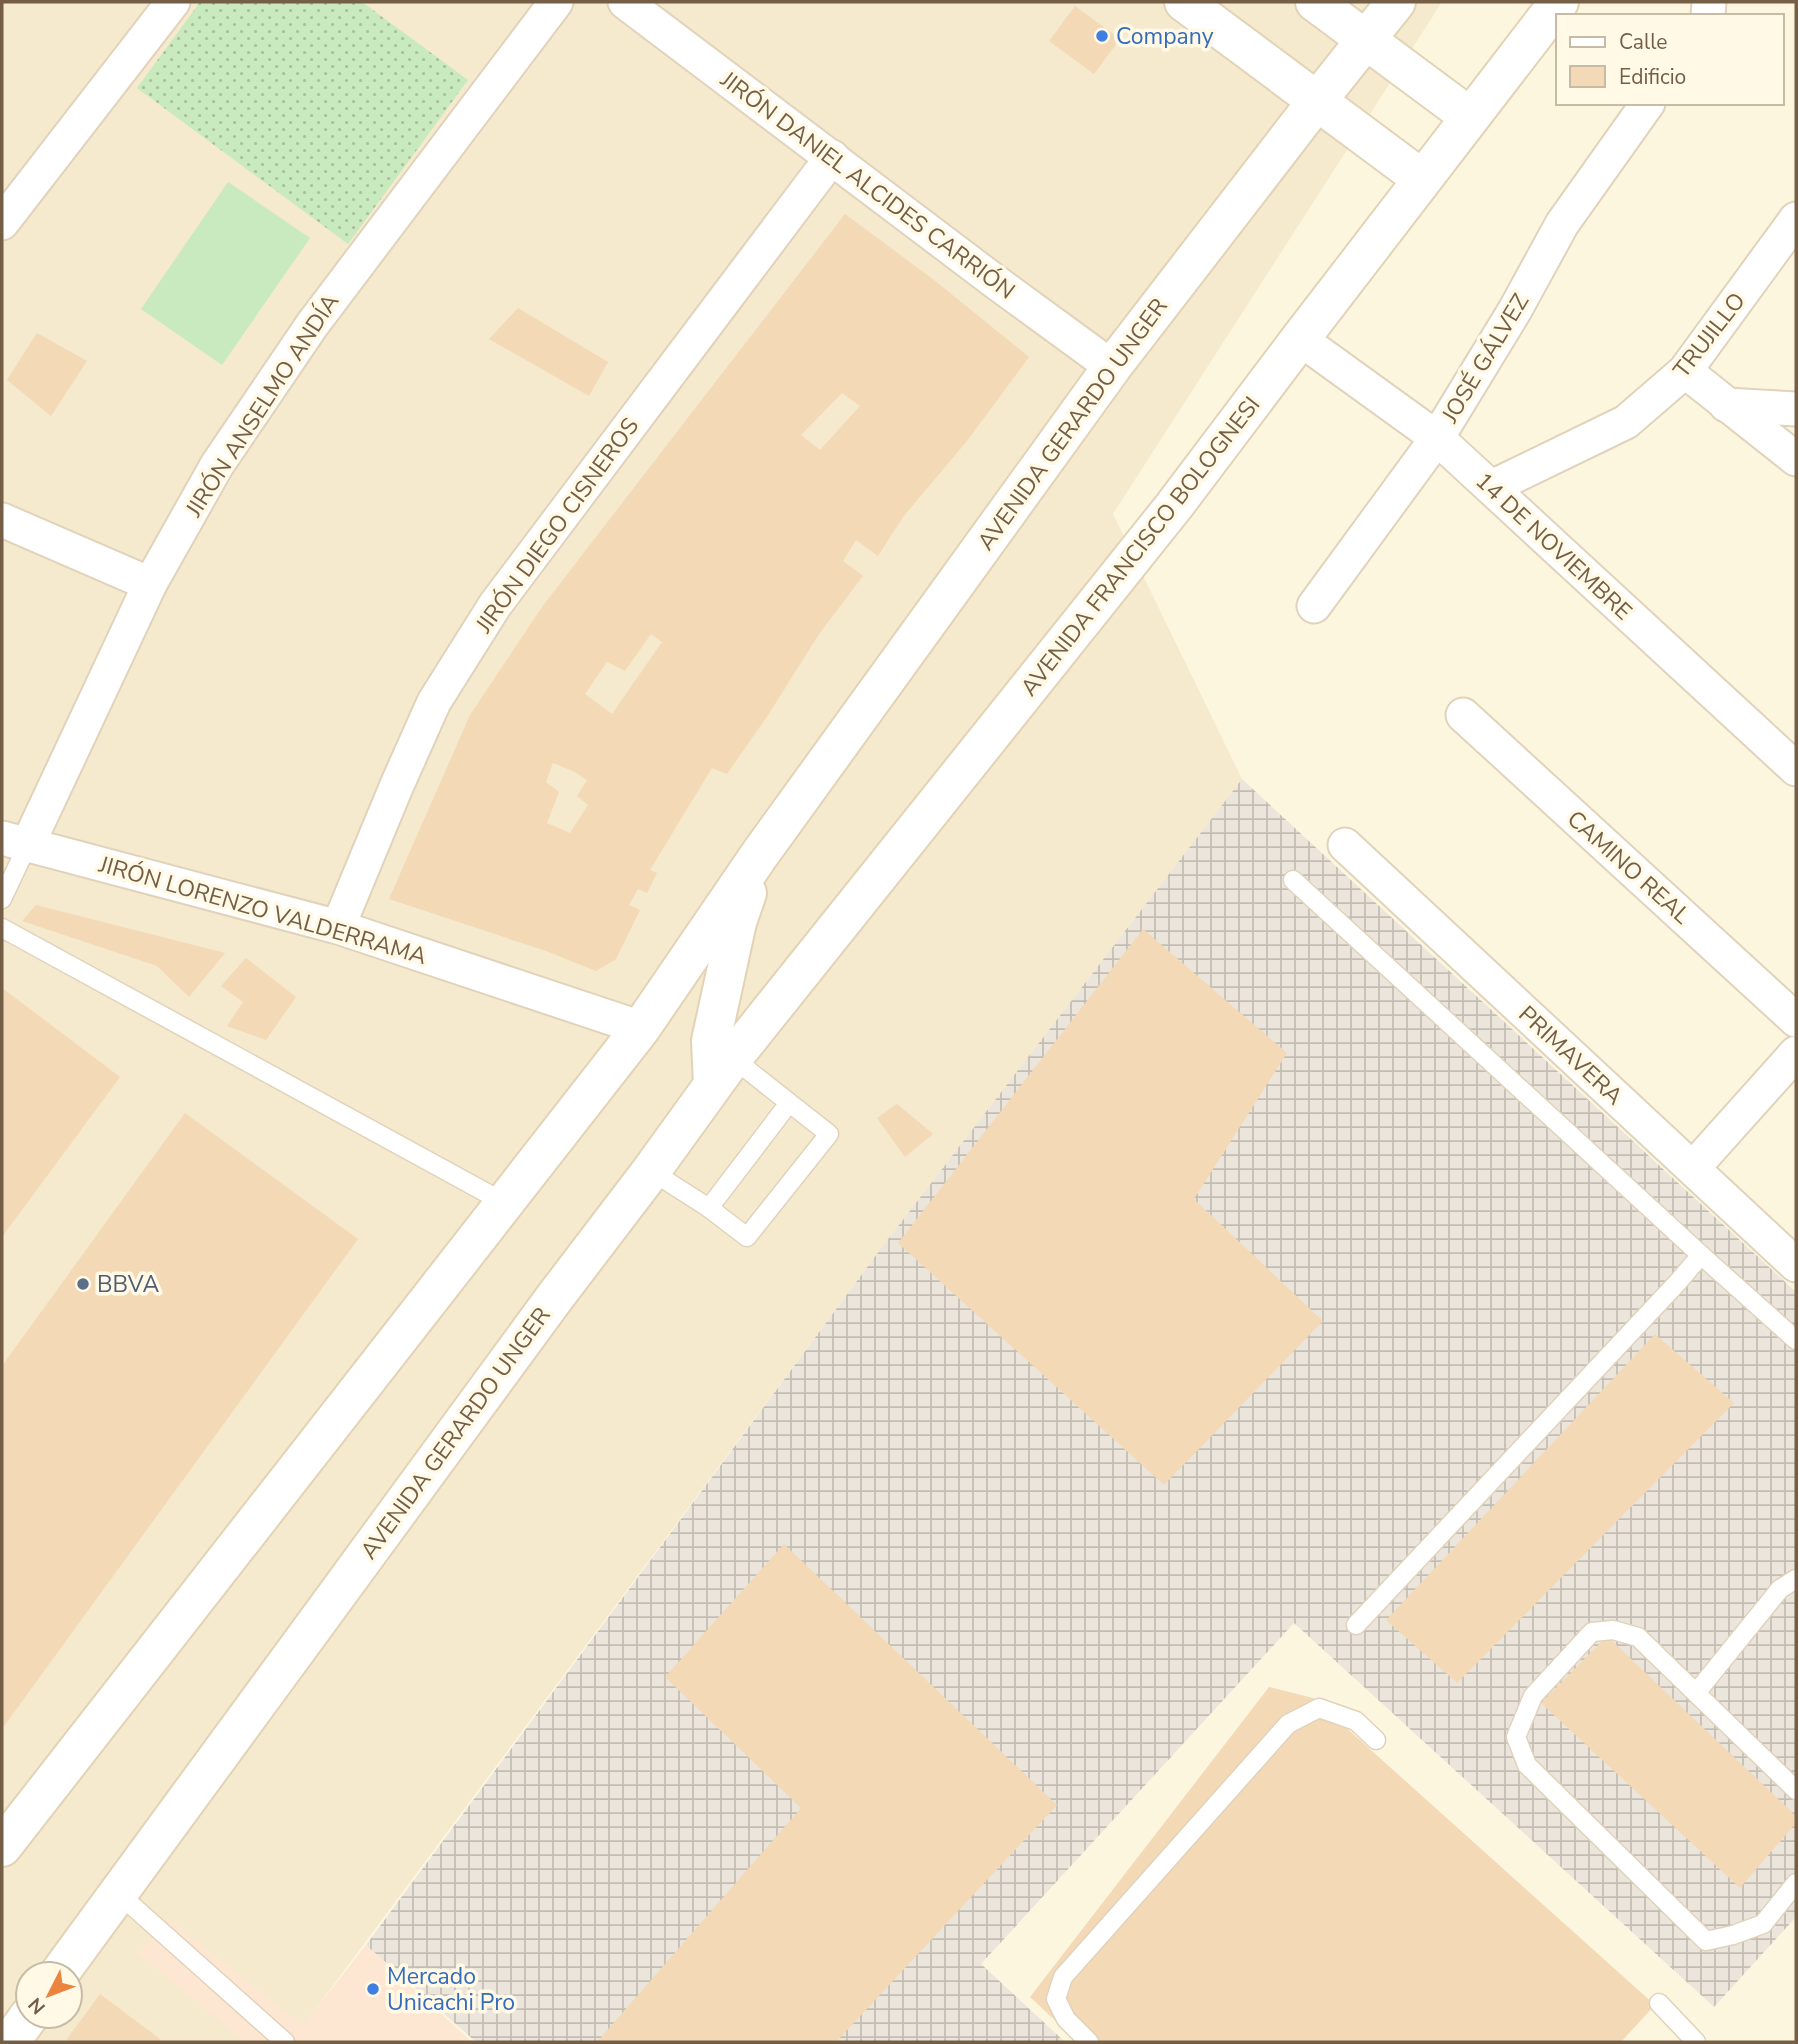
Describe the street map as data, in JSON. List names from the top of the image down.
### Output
{
  "streets": {
    "main road": ["AVENIDA GERARDO UNGER", "AVENIDA FRANCISCO BOLOGNESI"],
    "street": [
      "JIRÓN DANIEL ALCIDES CARRIÓN",
      "TRUJILLO",
      "JOSÉ GÁLVEZ",
      "JIRÓN ANSELMO ANDÍA",
      "JIRÓN DIEGO CISNEROS",
      "14 DE NOVIEMBRE",
      "CAMINO REAL",
      "JIRÓN LORENZO VALDERRAMA",
      "PRIMAVERA"
    ]
  },
  "crossings": [
    ["JIRÓN DANIEL ALCIDES CARRIÓN", "AVENIDA GERARDO UNGER"],
    ["JIRÓN DANIEL ALCIDES CARRIÓN", "JIRÓN DIEGO CISNEROS"],
    ["TRUJILLO", "14 DE NOVIEMBRE"],
    ["JOSÉ GÁLVEZ", "14 DE NOVIEMBRE"],
    ["JIRÓN ANSELMO ANDÍA", "JIRÓN LORENZO VALDERRAMA"],
    ["AVENIDA GERARDO UNGER", "AVENIDA FRANCISCO BOLOGNESI"],
    ["AVENIDA GERARDO UNGER", "JIRÓN LORENZO VALDERRAMA"],
    ["JIRÓN DIEGO CISNEROS", "JIRÓN LORENZO VALDERRAMA"],
    ["AVENIDA FRANCISCO BOLOGNESI", "14 DE NOVIEMBRE"]
  ],
  "places": ["Company", "BBVA", "Mercado Unicachi Pro"],
  "legend": ["Calle", "Edificio"],
  "north": "bottom left"
}
